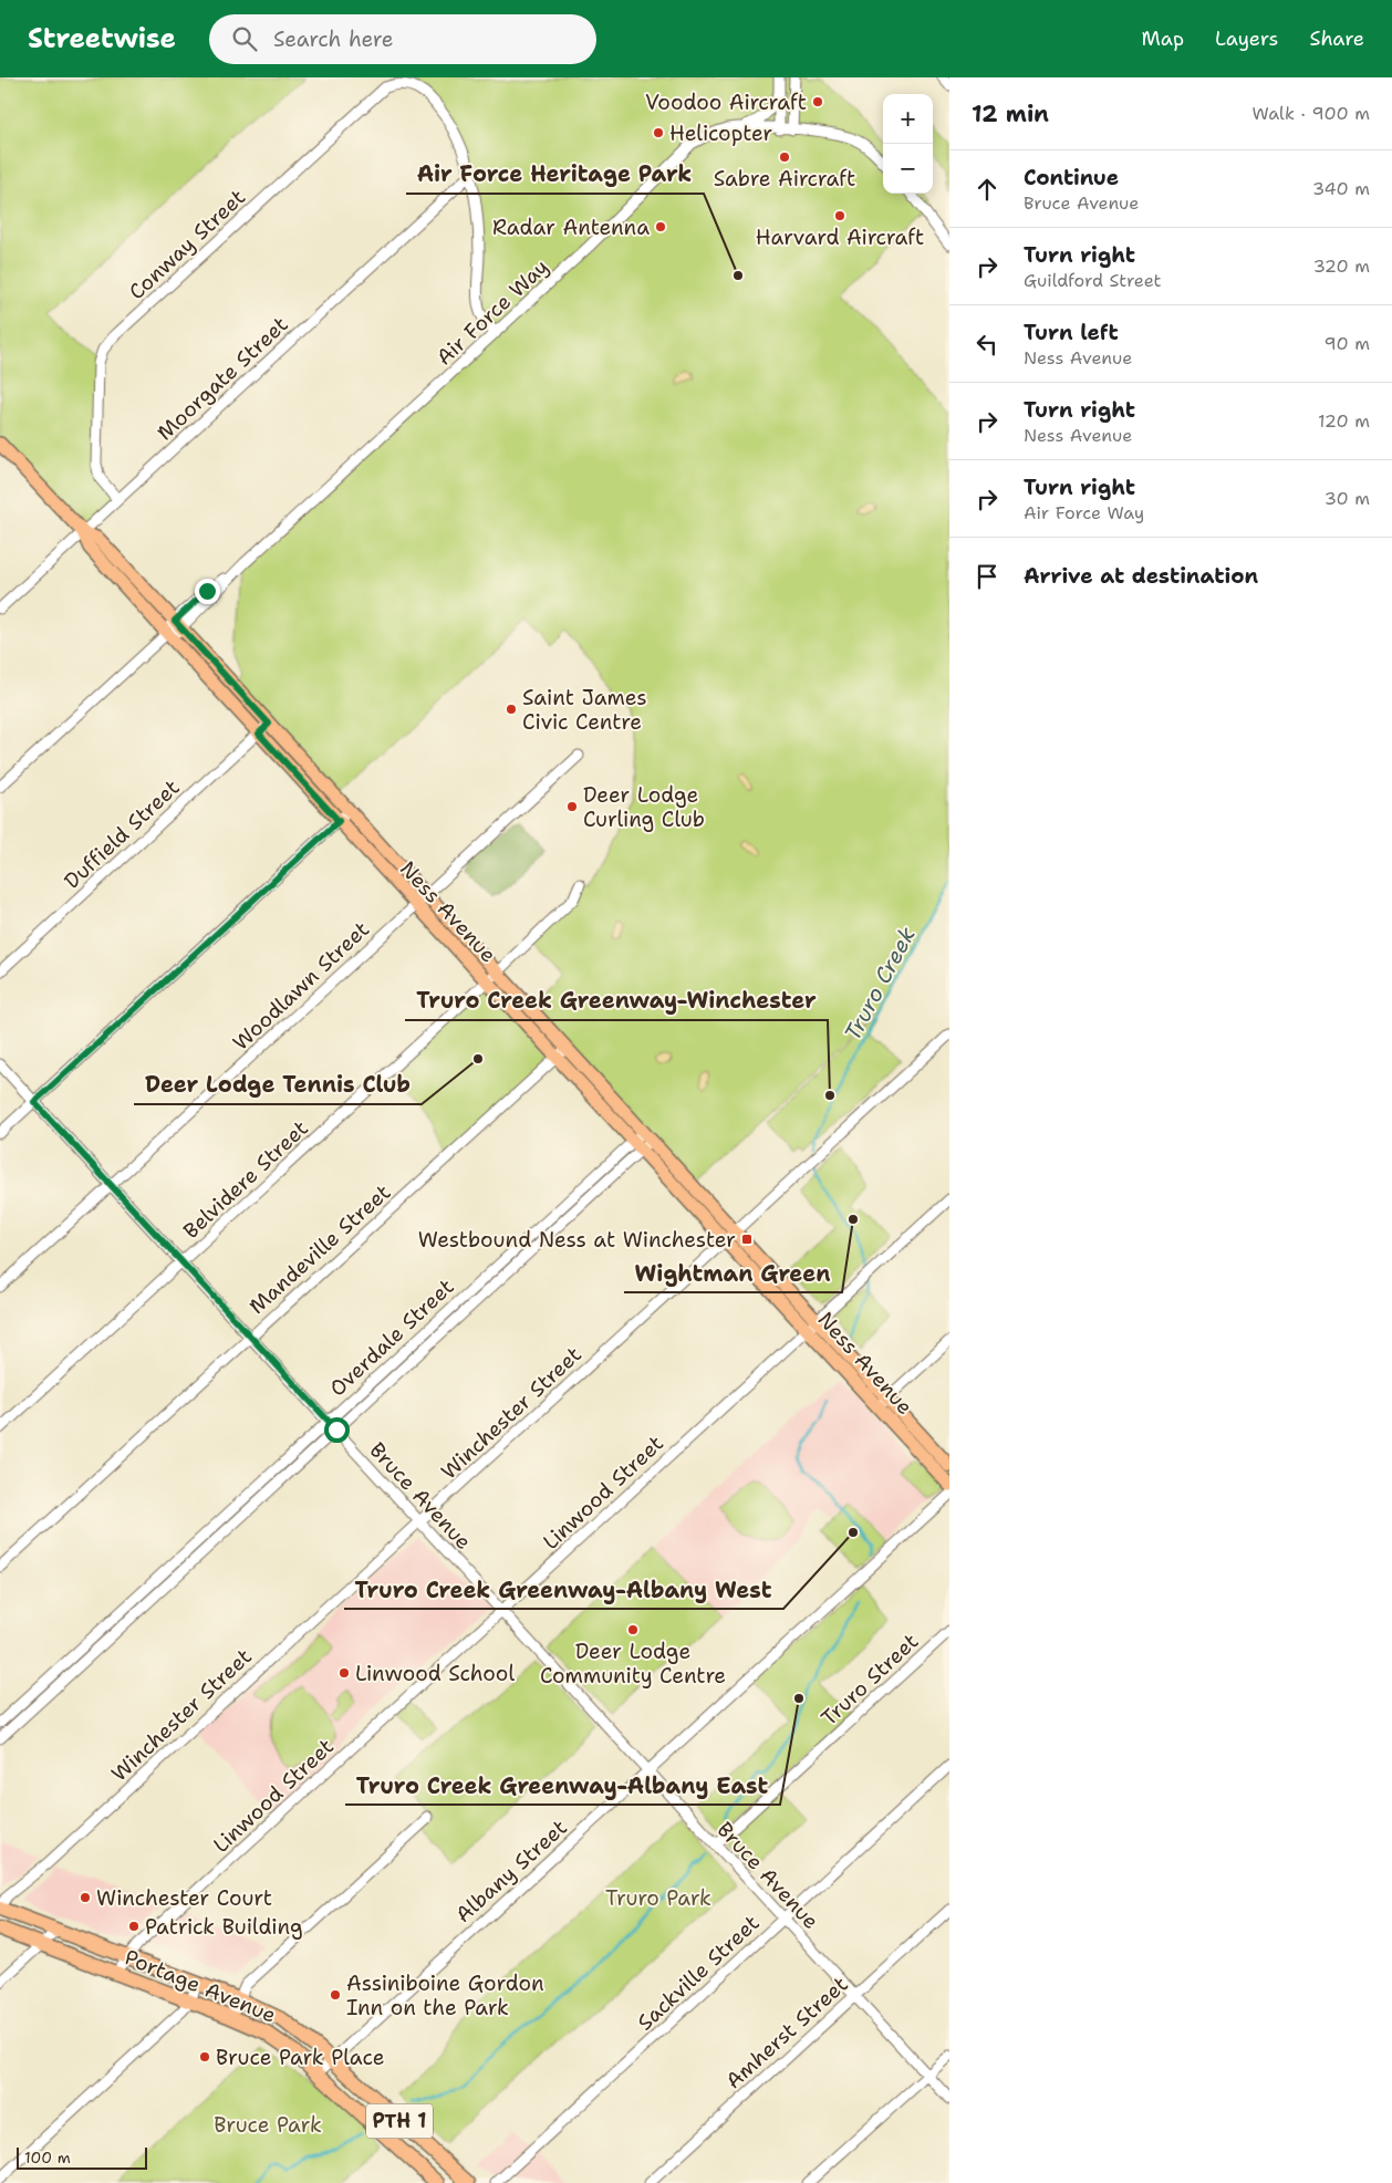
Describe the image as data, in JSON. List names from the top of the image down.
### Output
{
  "streets": {
    "highway": ["Portage Avenue", "PTH 1"],
    "main road": ["Ness Avenue"],
    "street": [
      "Conway Street",
      "Air Force Way",
      "Moorgate Street",
      "Duffield Street",
      "Woodlawn Street",
      "Belvidere Street",
      "Mandeville Street",
      "Overdale Street",
      "Winchester Street",
      "Linwood Street",
      "Bruce Avenue",
      "Truro Street",
      "Albany Street",
      "Sackville Street",
      "Amherst Street"
    ]
  },
  "crossings": [
    ["Conway Street", "Moorgate Street"],
    ["Air Force Way", "Ness Avenue"],
    ["Moorgate Street", "Ness Avenue"],
    ["Duffield Street", "Ness Avenue"],
    ["Ness Avenue", "Woodlawn Street"],
    ["Ness Avenue", "Belvidere Street"],
    ["Ness Avenue", "Mandeville Street"],
    ["Ness Avenue", "Overdale Street"],
    ["Ness Avenue", "Winchester Street"],
    ["Ness Avenue", "Linwood Street"],
    ["Woodlawn Street", "Bruce Avenue"],
    ["Belvidere Street", "Bruce Avenue"],
    ["Mandeville Street", "Bruce Avenue"],
    ["Overdale Street", "Bruce Avenue"],
    ["Winchester Street", "Bruce Avenue"],
    ["Winchester Street", "Portage Avenue"],
    ["Linwood Street", "Bruce Avenue"],
    ["Linwood Street", "Portage Avenue"],
    ["Bruce Avenue", "Truro Street"],
    ["Bruce Avenue", "Albany Street"],
    ["Bruce Avenue", "Sackville Street"],
    ["Bruce Avenue", "Amherst Street"],
    ["Albany Street", "Portage Avenue"]
  ],
  "water": ["Truro Creek"],
  "parks": ["Truro Park", "Bruce Park"],
  "places": {
    "other": [
      "Voodoo Aircraft",
      "Helicopter",
      "Sabre Aircraft",
      "Harvard Aircraft",
      "Radar Antenna",
      "Air Force Heritage Park",
      "Saint James Civic Centre",
      "Deer Lodge Curling Club",
      "Deer Lodge Tennis Club",
      "Truro Creek Greenway-Winchester",
      "Wightman Green",
      "Truro Creek Greenway-Albany West",
      "Deer Lodge Community Centre",
      "Linwood School",
      "Truro Creek Greenway-Albany East",
      "Winchester Court",
      "Patrick Building",
      "Assiniboine Gordon Inn on the Park",
      "Bruce Park Place"
    ],
    "transit": ["Westbound Ness at Winchester"]
  },
  "scale_bar": "100 m",
  "page": {
    "header": "Streetwise",
    "search": "Search here",
    "nav": ["Map", "Layers", "Share"],
    "heading": ["12 min", "Walk · 900 m"],
    "map_buttons": ["+", "−"],
    "list": [
      ["Continue", "Bruce Avenue", "340 m"],
      ["Turn right", "Guildford Street", "320 m"],
      ["Turn left", "Ness Avenue", "90 m"],
      ["Turn right", "Ness Avenue", "120 m"],
      ["Turn right", "Air Force Way", "30 m"],
      "Arrive at destination"
    ],
    "scale": "100 m"
  }
}
